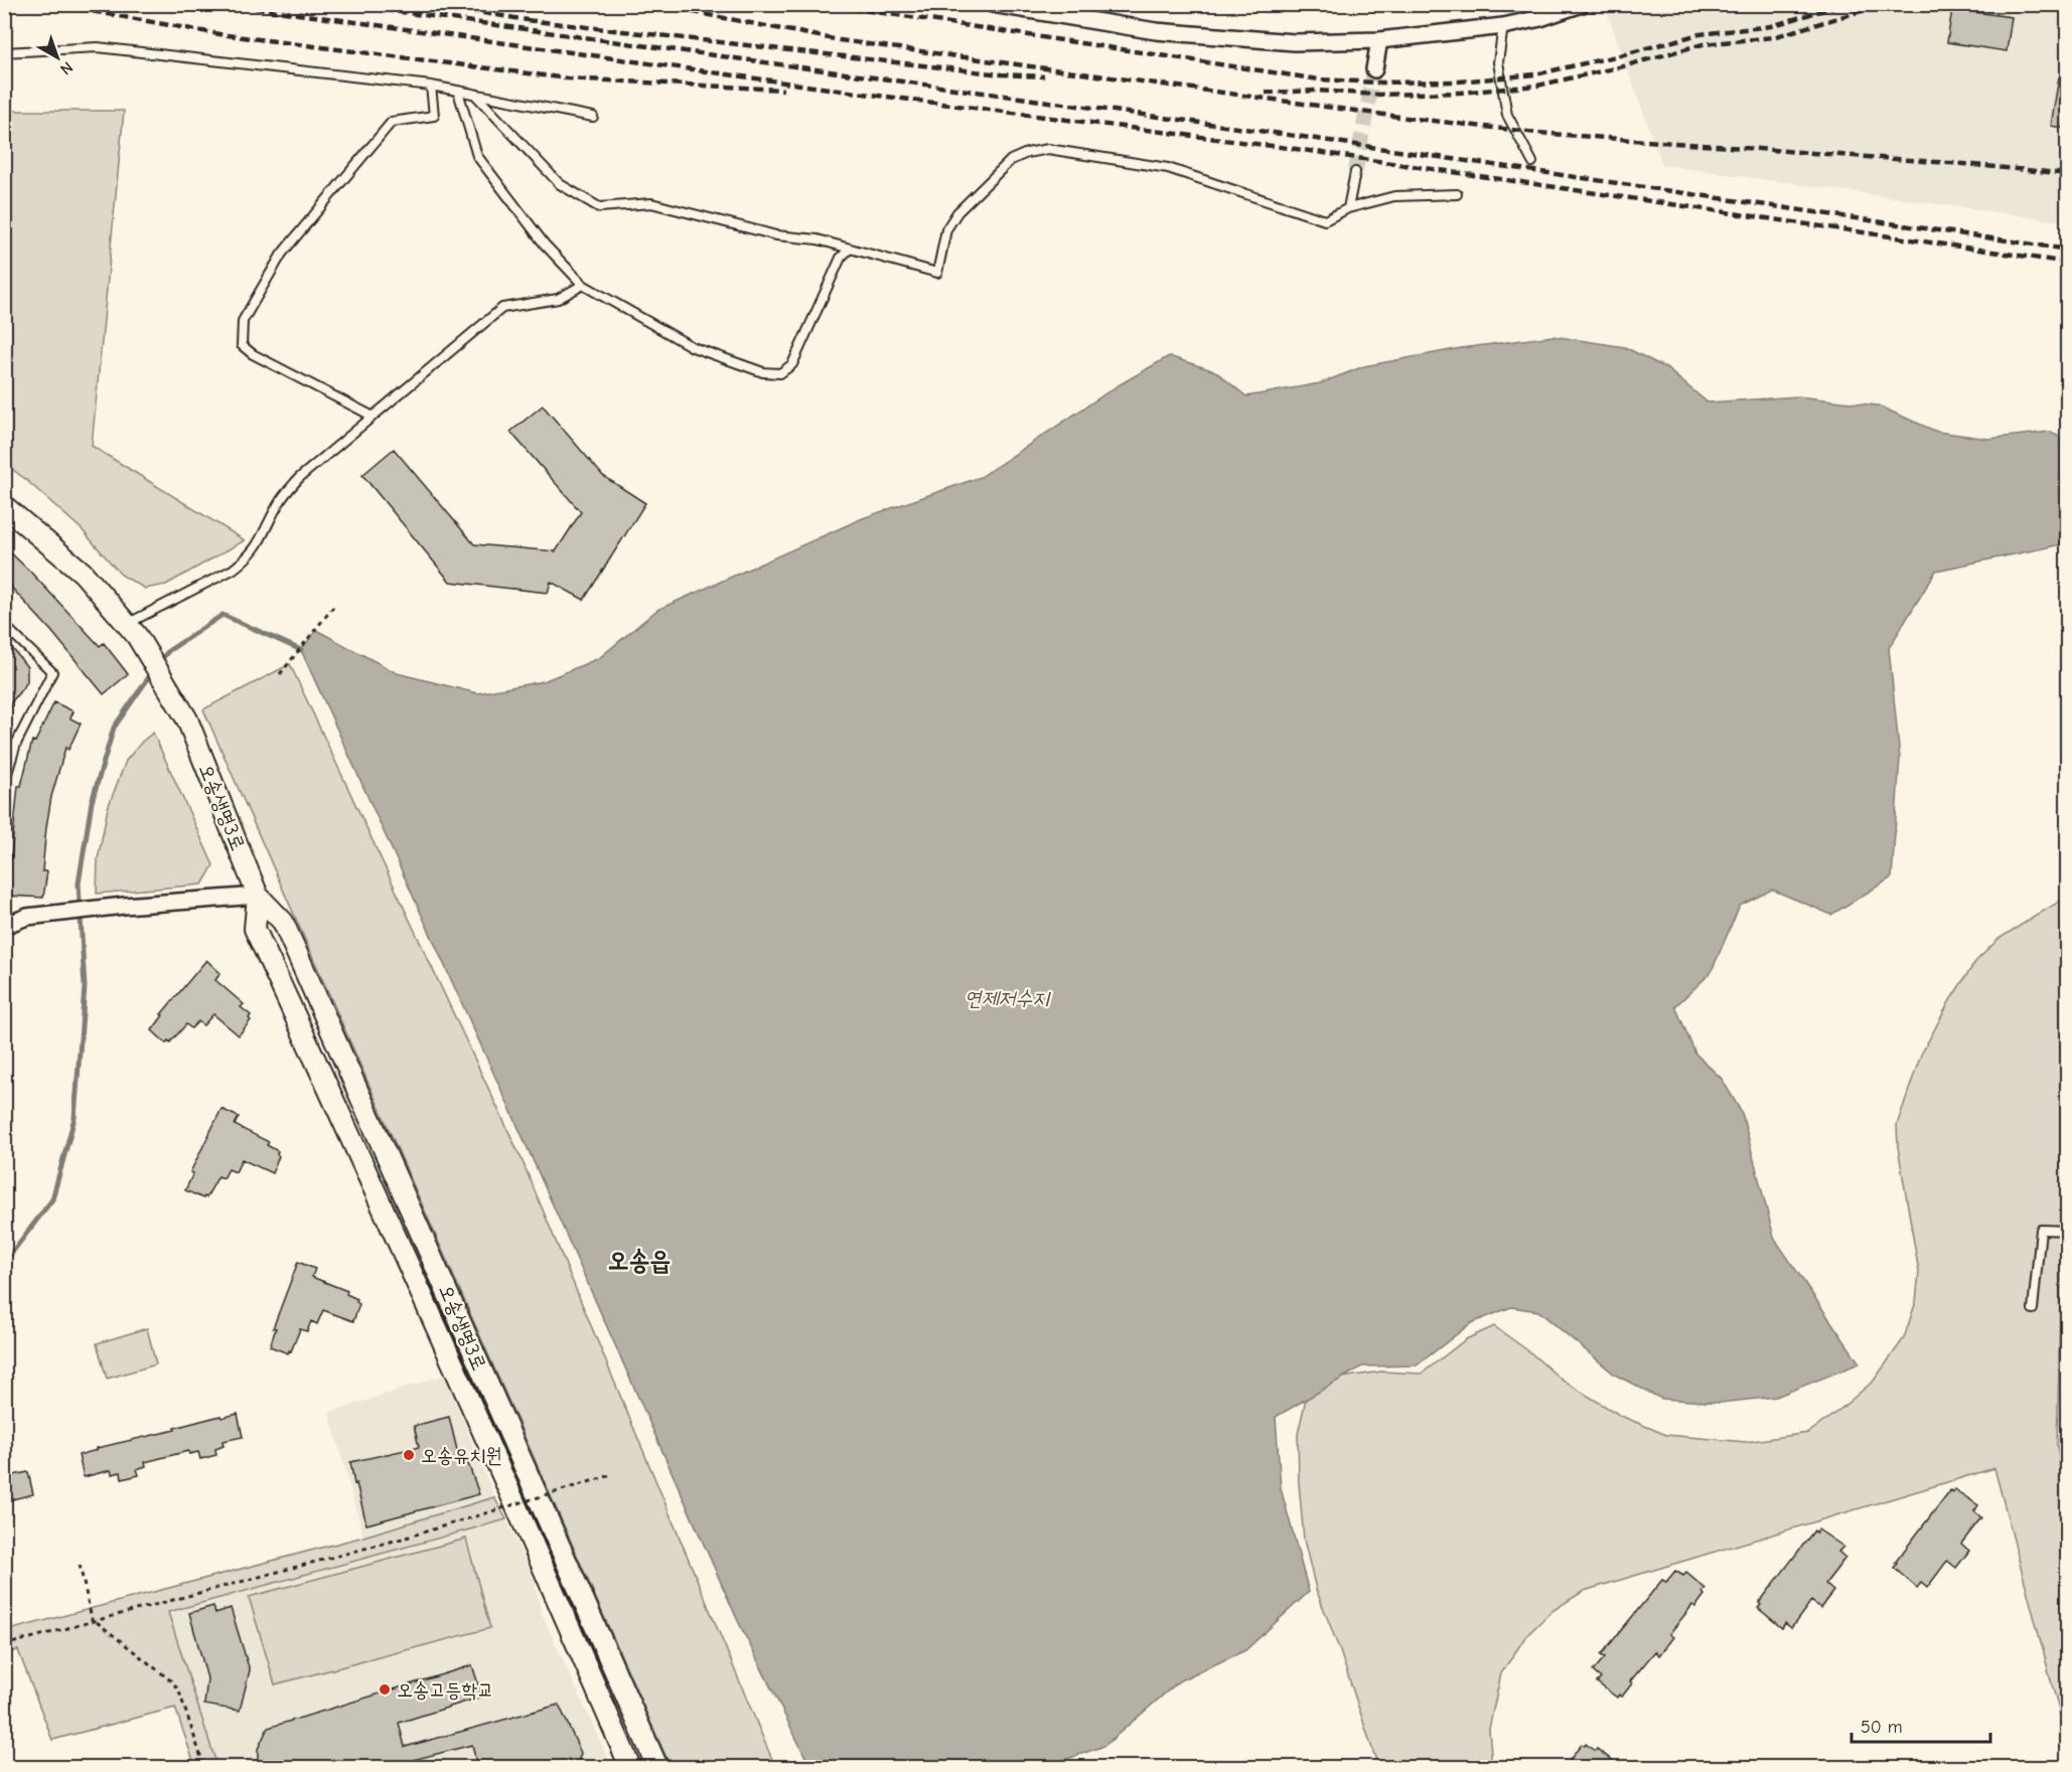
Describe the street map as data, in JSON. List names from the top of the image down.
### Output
{
  "streets": {
    "street": ["오송생명3로"]
  },
  "districts": ["오송읍"],
  "water": ["연제저수지"],
  "places": ["오송유치원", "오송고등학교"],
  "scale_bar": "50 m",
  "north": "bottom right"
}
